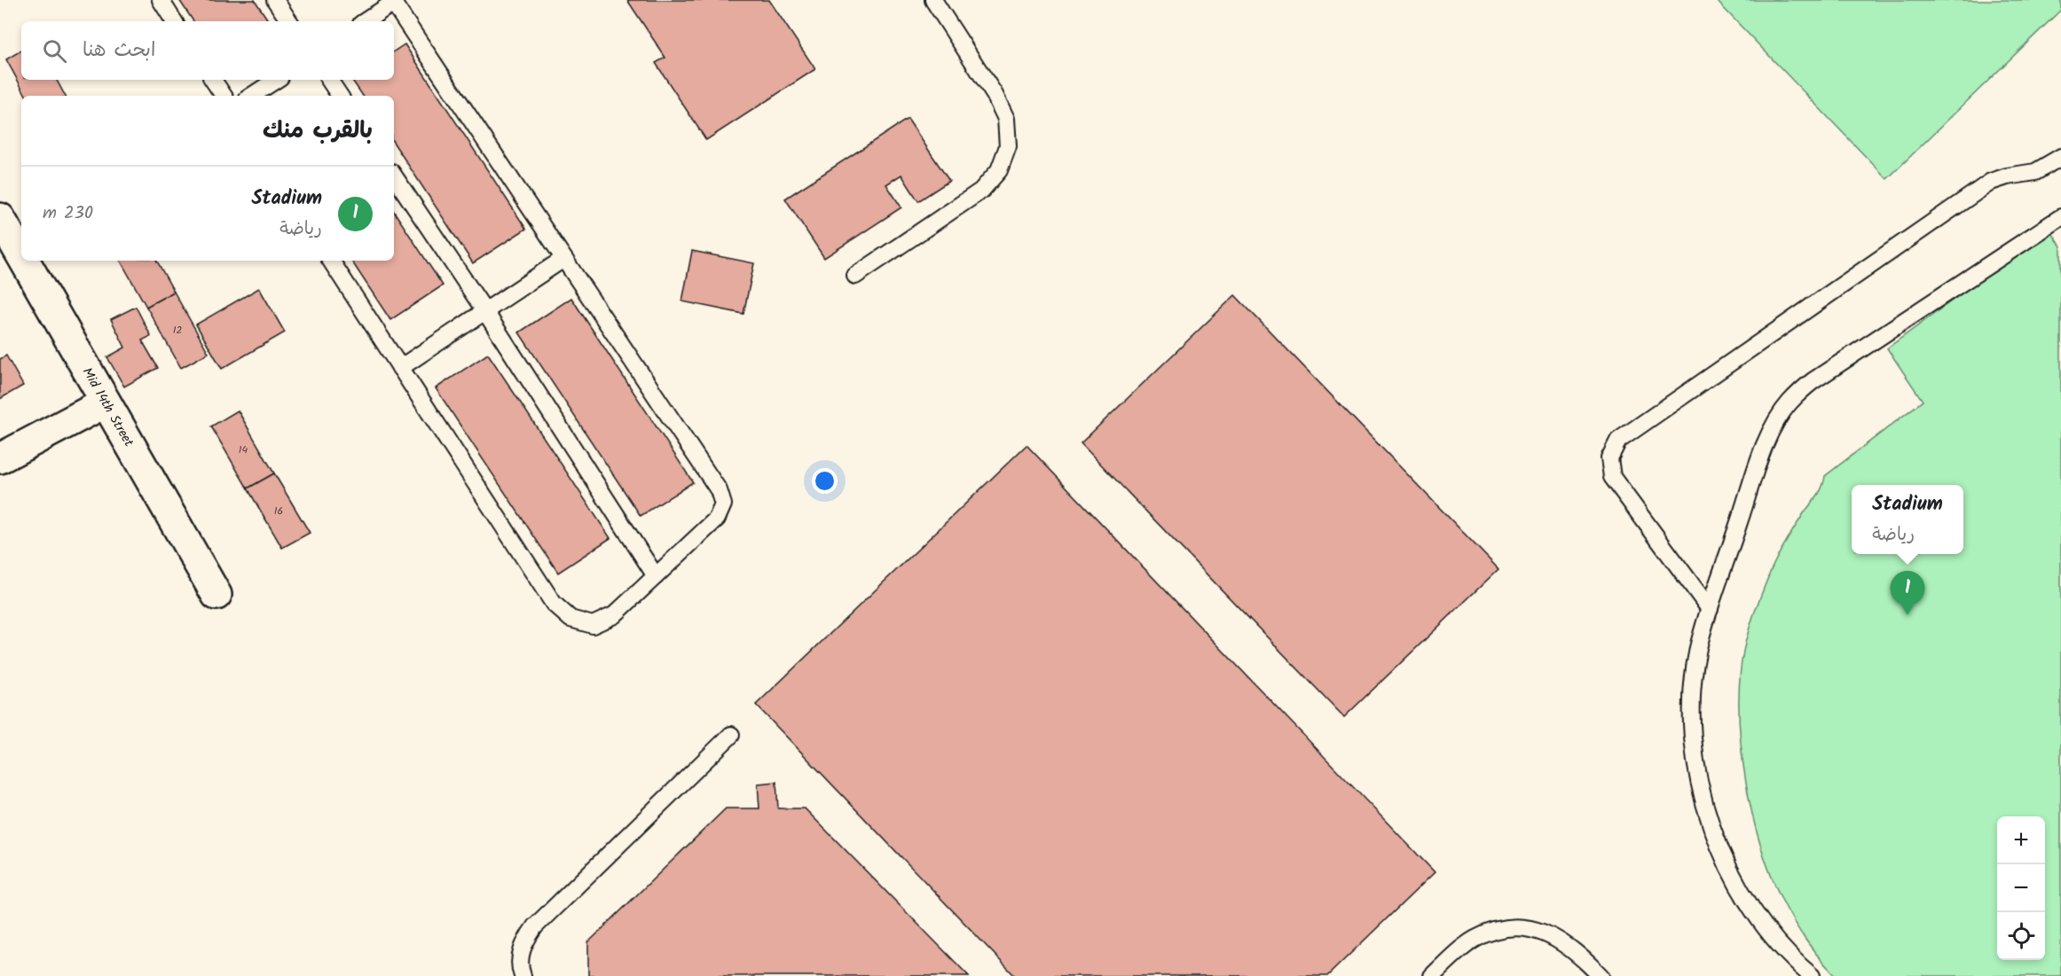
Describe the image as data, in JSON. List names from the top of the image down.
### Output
{
  "streets": {
    "street": ["Mid 14th Street"]
  },
  "house_numbers": ["12", "14", "16"],
  "page": {
    "search": "ابحث هنا",
    "heading": "بالقرب منك",
    "list": [
      {
        "mark": "1",
        "name": "Stadium",
        "note": "رياضة",
        "value": "230 m"
      }
    ],
    "popup": ["Stadium", "رياضة"],
    "pins": "1",
    "map_buttons": ["+", "−"]
  }
}
